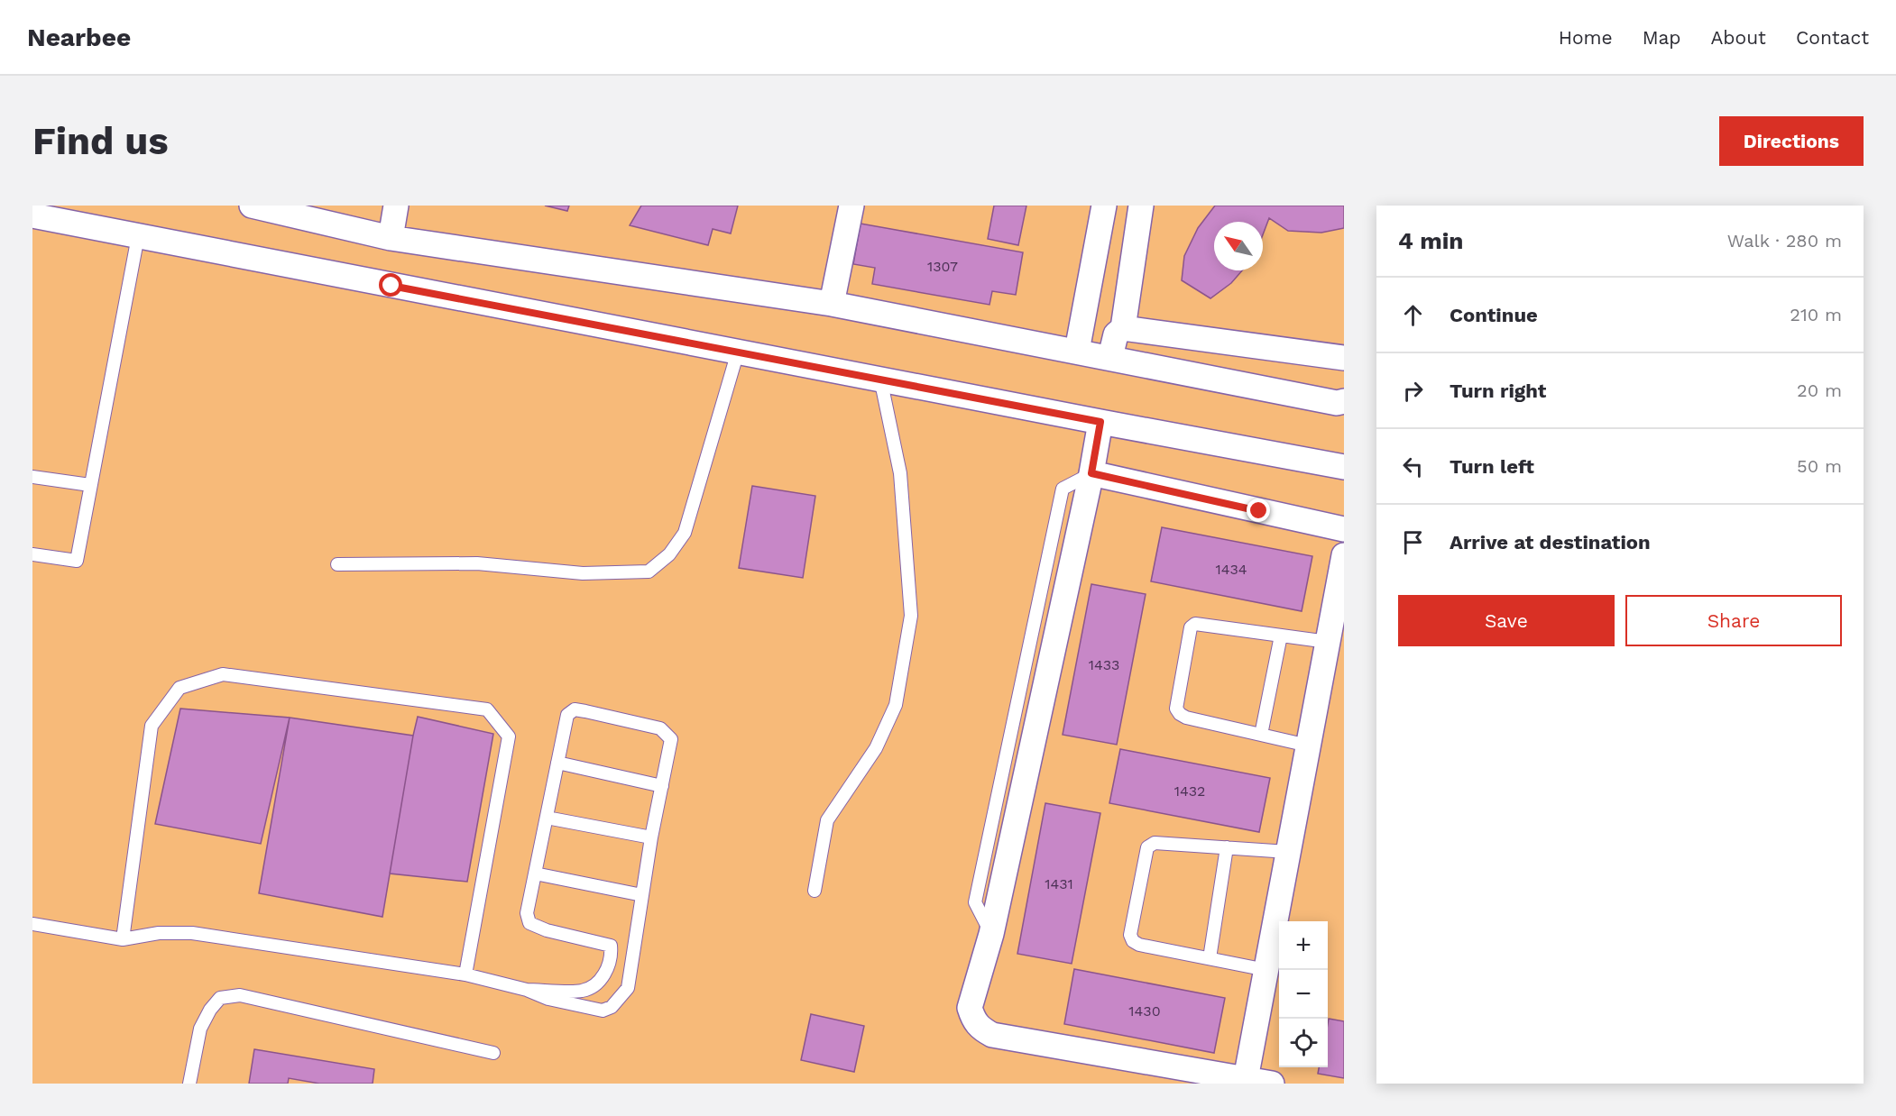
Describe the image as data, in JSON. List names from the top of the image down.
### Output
{
  "house_numbers": [
    "1307",
    "1434",
    "1433",
    "1432",
    "1431",
    "1430"
  ],
  "north": "top left",
  "page": {
    "header": "Nearbee",
    "nav": [
      "Home",
      "Map",
      "About",
      "Contact"
    ],
    "buttons": [
      "Directions",
      ["Save", "Share"]
    ],
    "title": "Find us",
    "heading": ["4 min", "Walk · 280 m"],
    "list": [
      ["Continue", "210 m"],
      ["Turn right", "20 m"],
      ["Turn left", "50 m"],
      "Arrive at destination"
    ],
    "map_buttons": ["+", "−"]
  }
}
